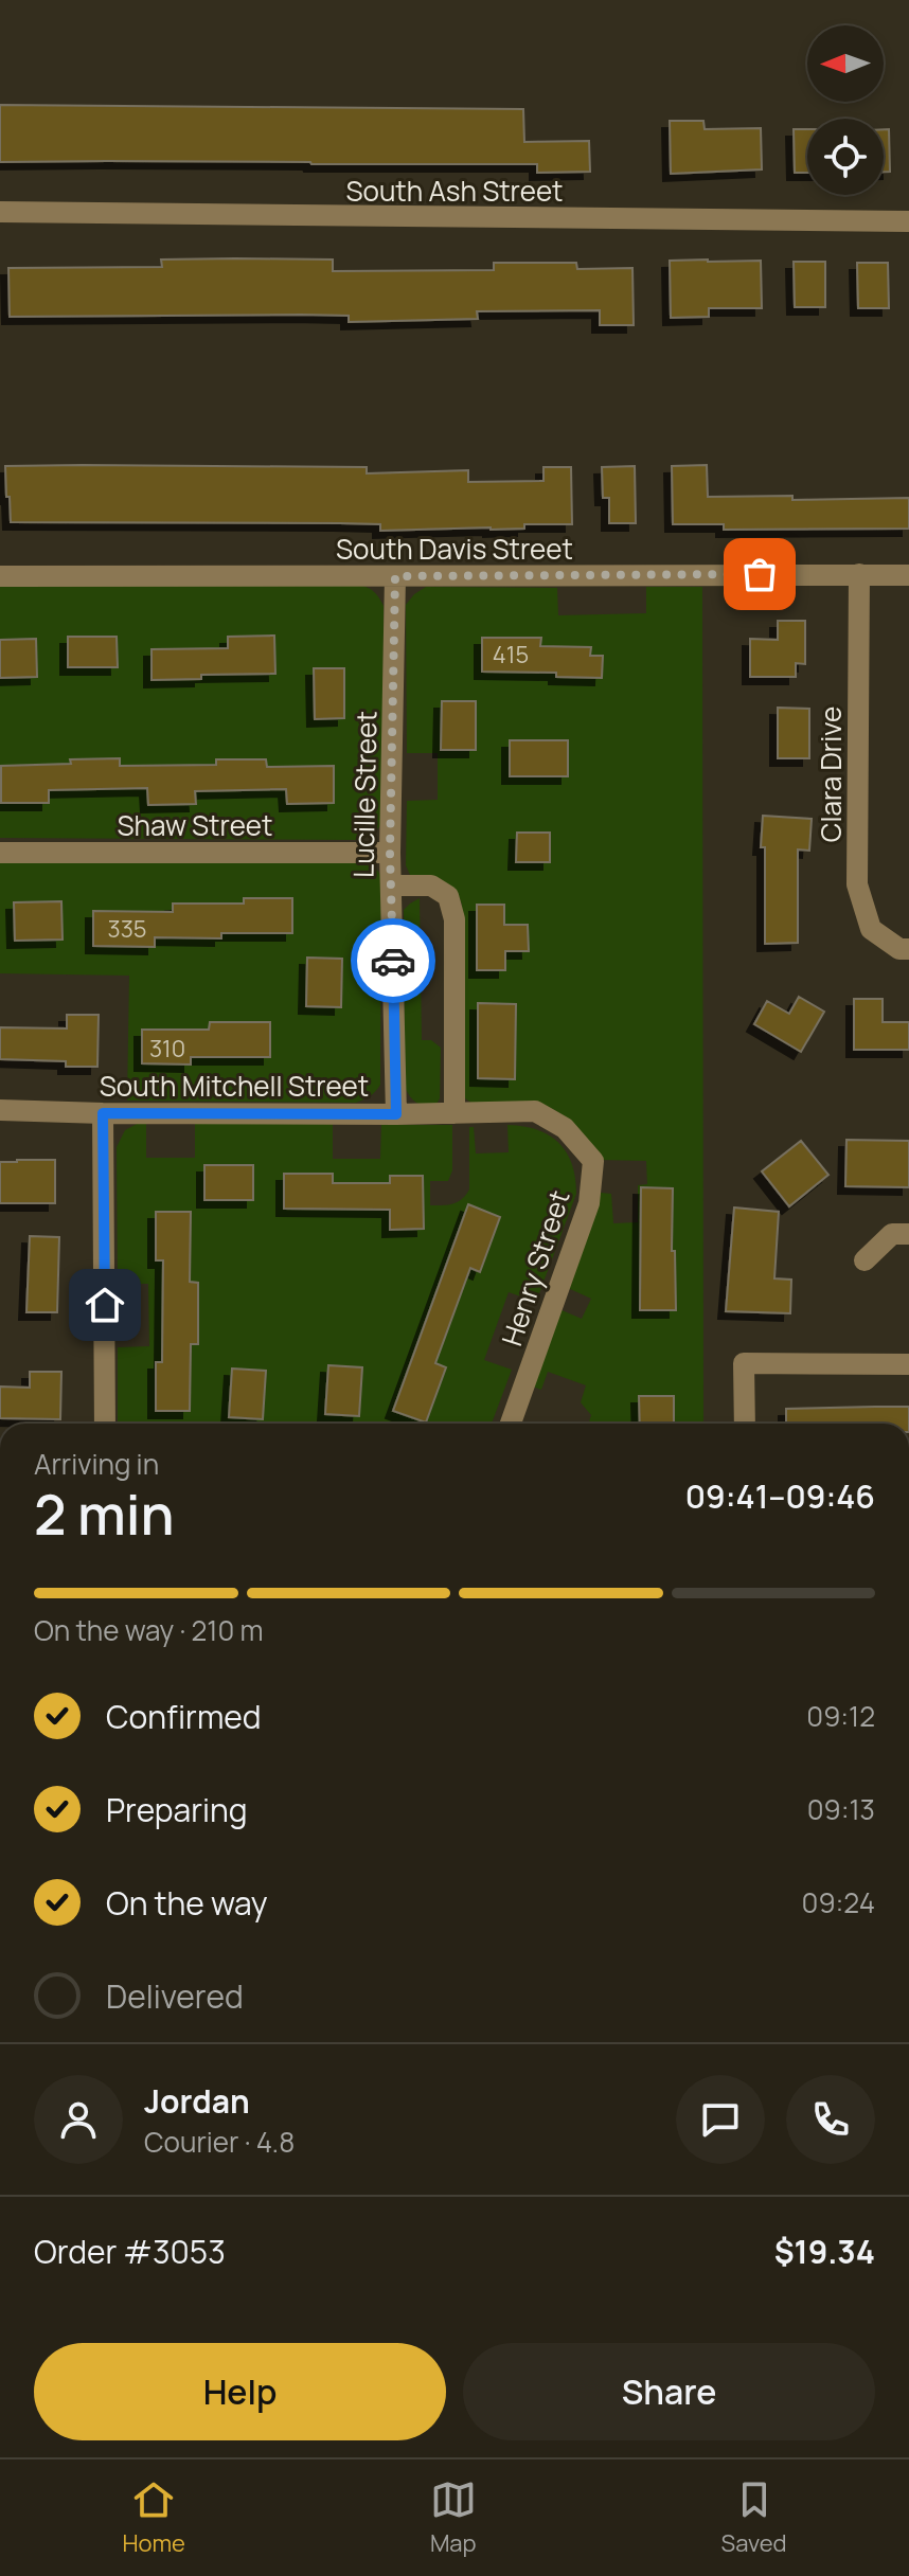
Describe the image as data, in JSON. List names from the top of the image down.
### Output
{
  "streets": {
    "street": [
      "South Ash Street",
      "South Davis Street",
      "Clara Drive",
      "Lucille Street",
      "Shaw Street",
      "South Mitchell Street",
      "Henry Street"
    ]
  },
  "crossings": [
    ["South Davis Street", "Clara Drive"],
    ["South Davis Street", "Lucille Street"],
    ["Lucille Street", "Shaw Street"],
    ["Lucille Street", "South Mitchell Street"],
    ["South Mitchell Street", "Henry Street"]
  ],
  "house_numbers": ["415", "335", "310"],
  "north": "left",
  "page": {
    "heading": ["2 min", "Arriving in", "09:41–09:46"],
    "panel": [
      "Jordan",
      "Courier · 4.8",
      "Order #3053",
      "$19.34"
    ],
    "bar": "On the way · 210 m",
    "list": [
      ["Confirmed", "09:12"],
      ["Preparing", "09:13"],
      ["On the way", "09:24"],
      "Delivered"
    ],
    "buttons": ["Help", "Share"],
    "tabs": ["Home", "Map", "Saved"]
  }
}
